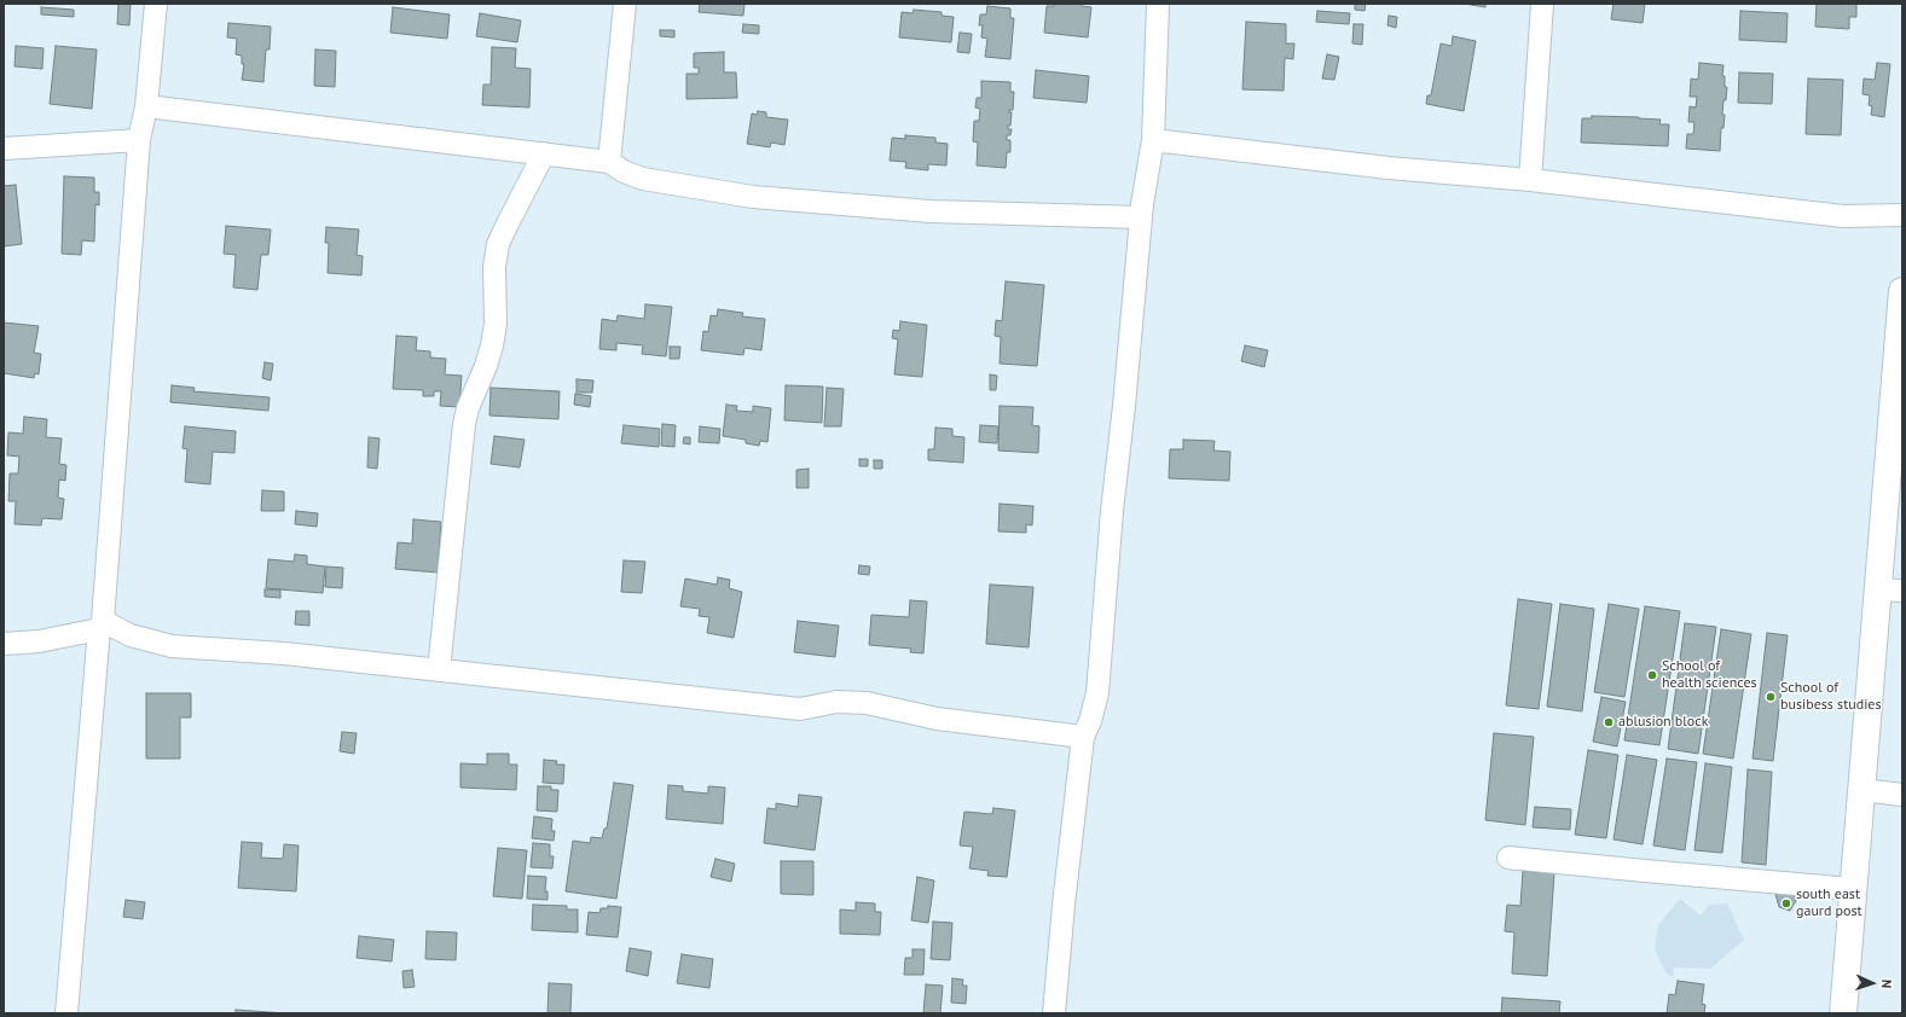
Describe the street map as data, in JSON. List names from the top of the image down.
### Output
{
  "places": [
    "School of health sciences",
    "School of busibess studies",
    "ablusion block",
    "south east gaurd post"
  ],
  "north": "right"
}
